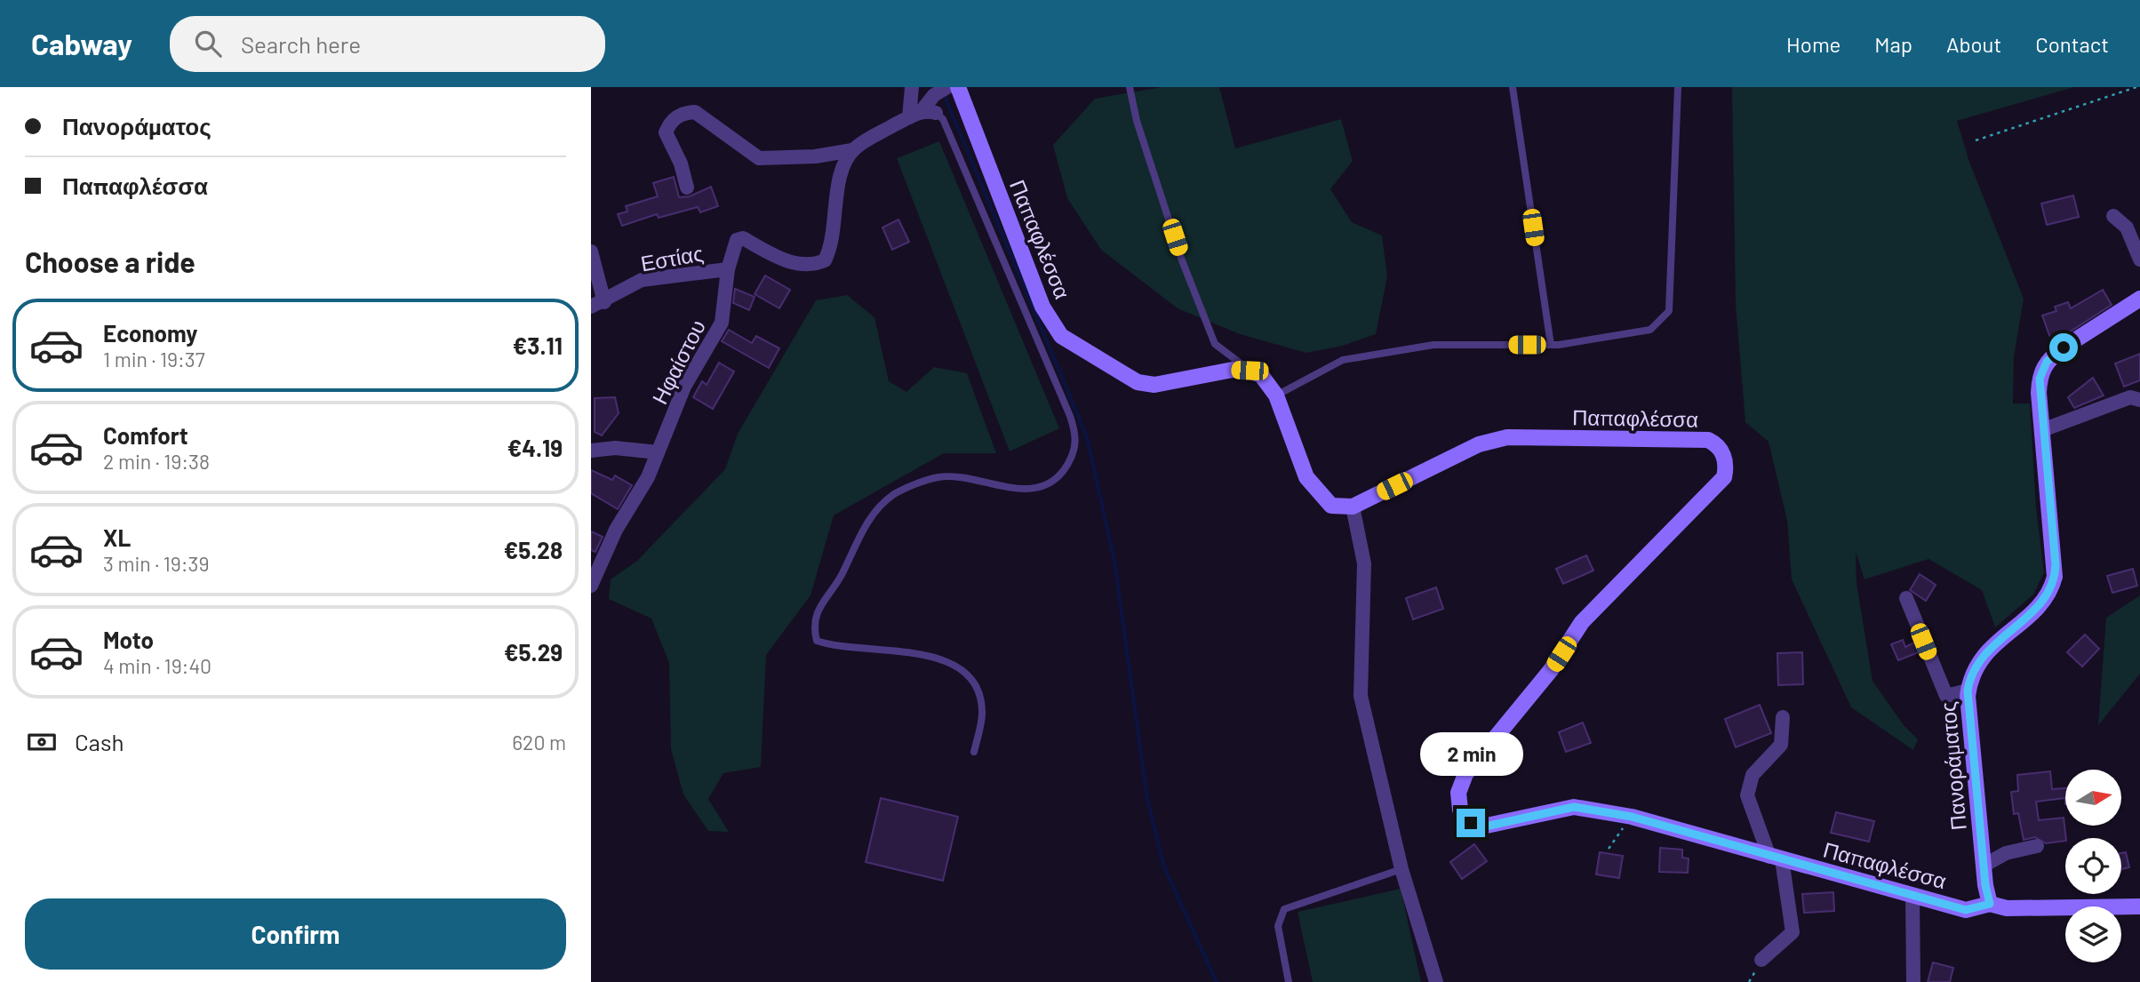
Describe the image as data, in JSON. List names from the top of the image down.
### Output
{
  "streets": {
    "street": [
      "Παπαφλέσσα",
      "Εστίας",
      "Ηφαίστου",
      "Πανοράματος"
    ]
  },
  "crossings": [
    ["Παπαφλέσσα", "Πανοράματος"],
    ["Εστίας", "Ηφαίστου"]
  ],
  "north": "right",
  "page": {
    "header": "Cabway",
    "search": "Search here",
    "nav": [
      "Home",
      "Map",
      "About",
      "Contact"
    ],
    "banner": ["Πανοράματος", "Παπαφλέσσα"],
    "heading": "Choose a ride",
    "list": [
      {
        "name": "Economy",
        "note": "1 min · 19:37",
        "value": "€3.11"
      },
      {
        "name": "Comfort",
        "note": "2 min · 19:38",
        "value": "€4.19"
      },
      {
        "name": "XL",
        "note": "3 min · 19:39",
        "value": "€5.28"
      },
      {
        "name": "Moto",
        "note": "4 min · 19:40",
        "value": "€5.29"
      }
    ],
    "pay": ["Cash", "620 m"],
    "bubble": "2 min",
    "buttons": "Confirm"
  }
}
